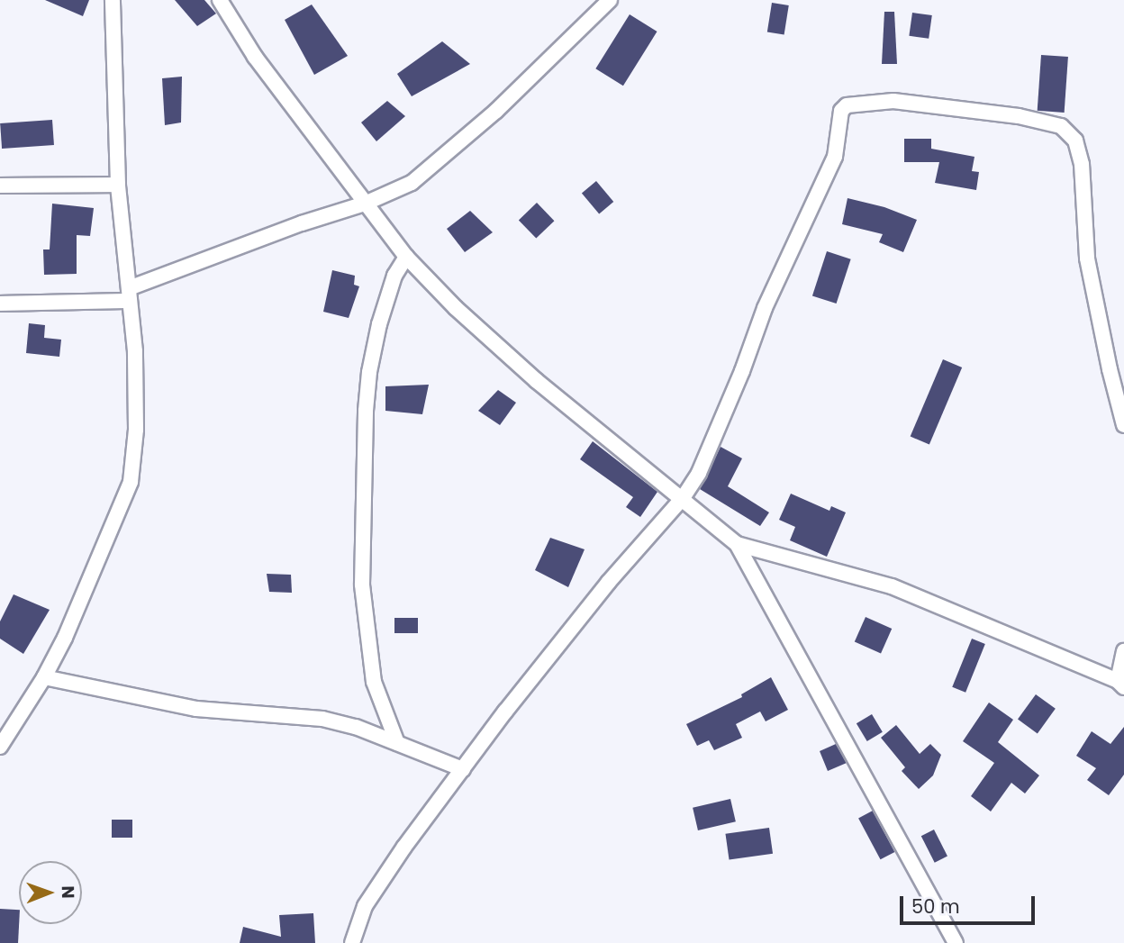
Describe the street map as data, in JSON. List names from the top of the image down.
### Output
{
  "scale_bar": "50 m",
  "north": "right"
}
